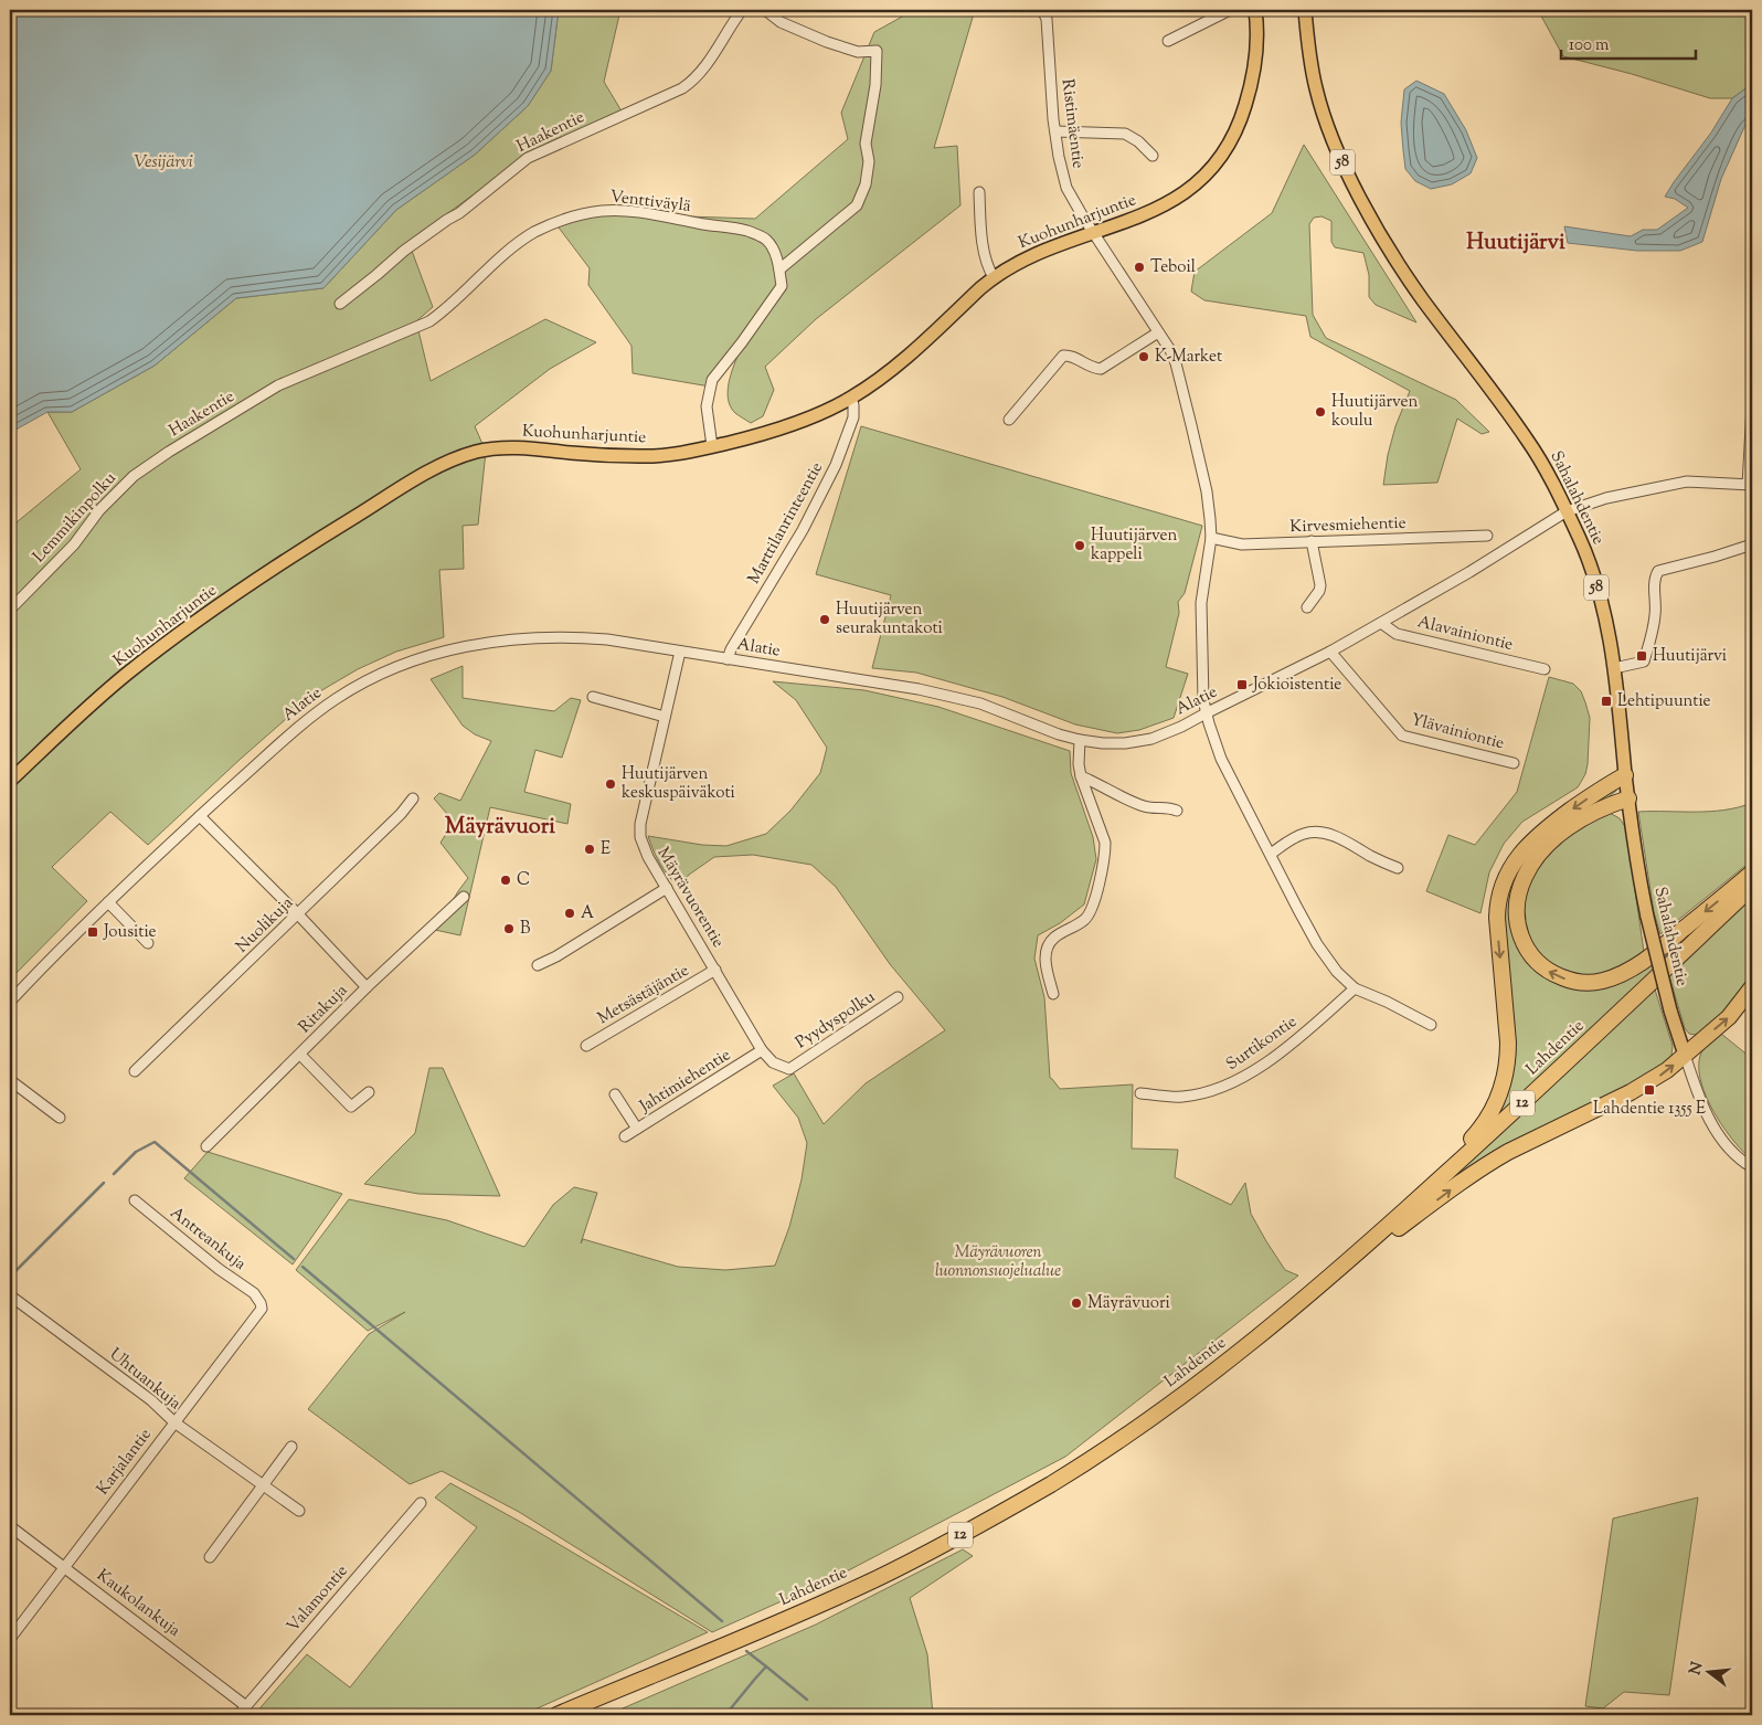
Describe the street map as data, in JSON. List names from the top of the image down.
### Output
{
  "streets": {
    "highway": ["Lahdentie", "12"],
    "main road": ["58", "Kuohunharjuntie", "Sahalahdentie"],
    "street": [
      "Ristimäentie",
      "Haakentie",
      "Venttiväylä",
      "Lemmikinpolku",
      "Marttilanrinteentie",
      "Kirvesmiehentie",
      "Alavainiontie",
      "Alatie",
      "Ylävainiontie",
      "Mäyrävuorentie",
      "Nuolikuja",
      "Metsästäjäntie",
      "Ritakuja",
      "Pyydyspolku",
      "Surtikontie",
      "Jahtimiehentie",
      "Antreankuja",
      "Uhtuankuja",
      "Karjalantie",
      "Valamontie",
      "Kaukolankuja"
    ]
  },
  "crossings": [
    ["Ristimäentie", "Kuohunharjuntie"],
    ["Haakentie", "Venttiväylä"],
    ["Haakentie", "Lemmikinpolku"],
    ["Kuohunharjuntie", "Marttilanrinteentie"],
    ["Sahalahdentie", "Alatie"],
    ["Marttilanrinteentie", "Alatie"],
    ["Alavainiontie", "Alatie"],
    ["Alatie", "Ylävainiontie"],
    ["Alatie", "Mäyrävuorentie"],
    ["Mäyrävuorentie", "Metsästäjäntie"],
    ["Mäyrävuorentie", "Pyydyspolku"],
    ["Mäyrävuorentie", "Jahtimiehentie"],
    ["Antreankuja", "Karjalantie"],
    ["Uhtuankuja", "Karjalantie"],
    ["Karjalantie", "Kaukolankuja"],
    ["Valamontie", "Kaukolankuja"]
  ],
  "districts": ["Huutijärvi", "Mäyrävuori"],
  "water": ["Vesijärvi"],
  "parks": ["Mäyrävuoren luonnonsuojelualue"],
  "places": {
    "other": [
      "Teboil",
      "K-Market",
      "Huutijärven koulu",
      "Huutijärven kappeli",
      "Huutijärven seurakuntakoti",
      "Huutijärven keskuspäiväkoti",
      "E",
      "C",
      "A",
      "B",
      "Mäyrävuori"
    ],
    "transit": [
      "Huutijärvi",
      "Jokioistentie",
      "Lehtipuuntie",
      "Jousitie",
      "Lahdentie 1355 E"
    ]
  },
  "scale_bar": "100 m",
  "north": "left"
}
